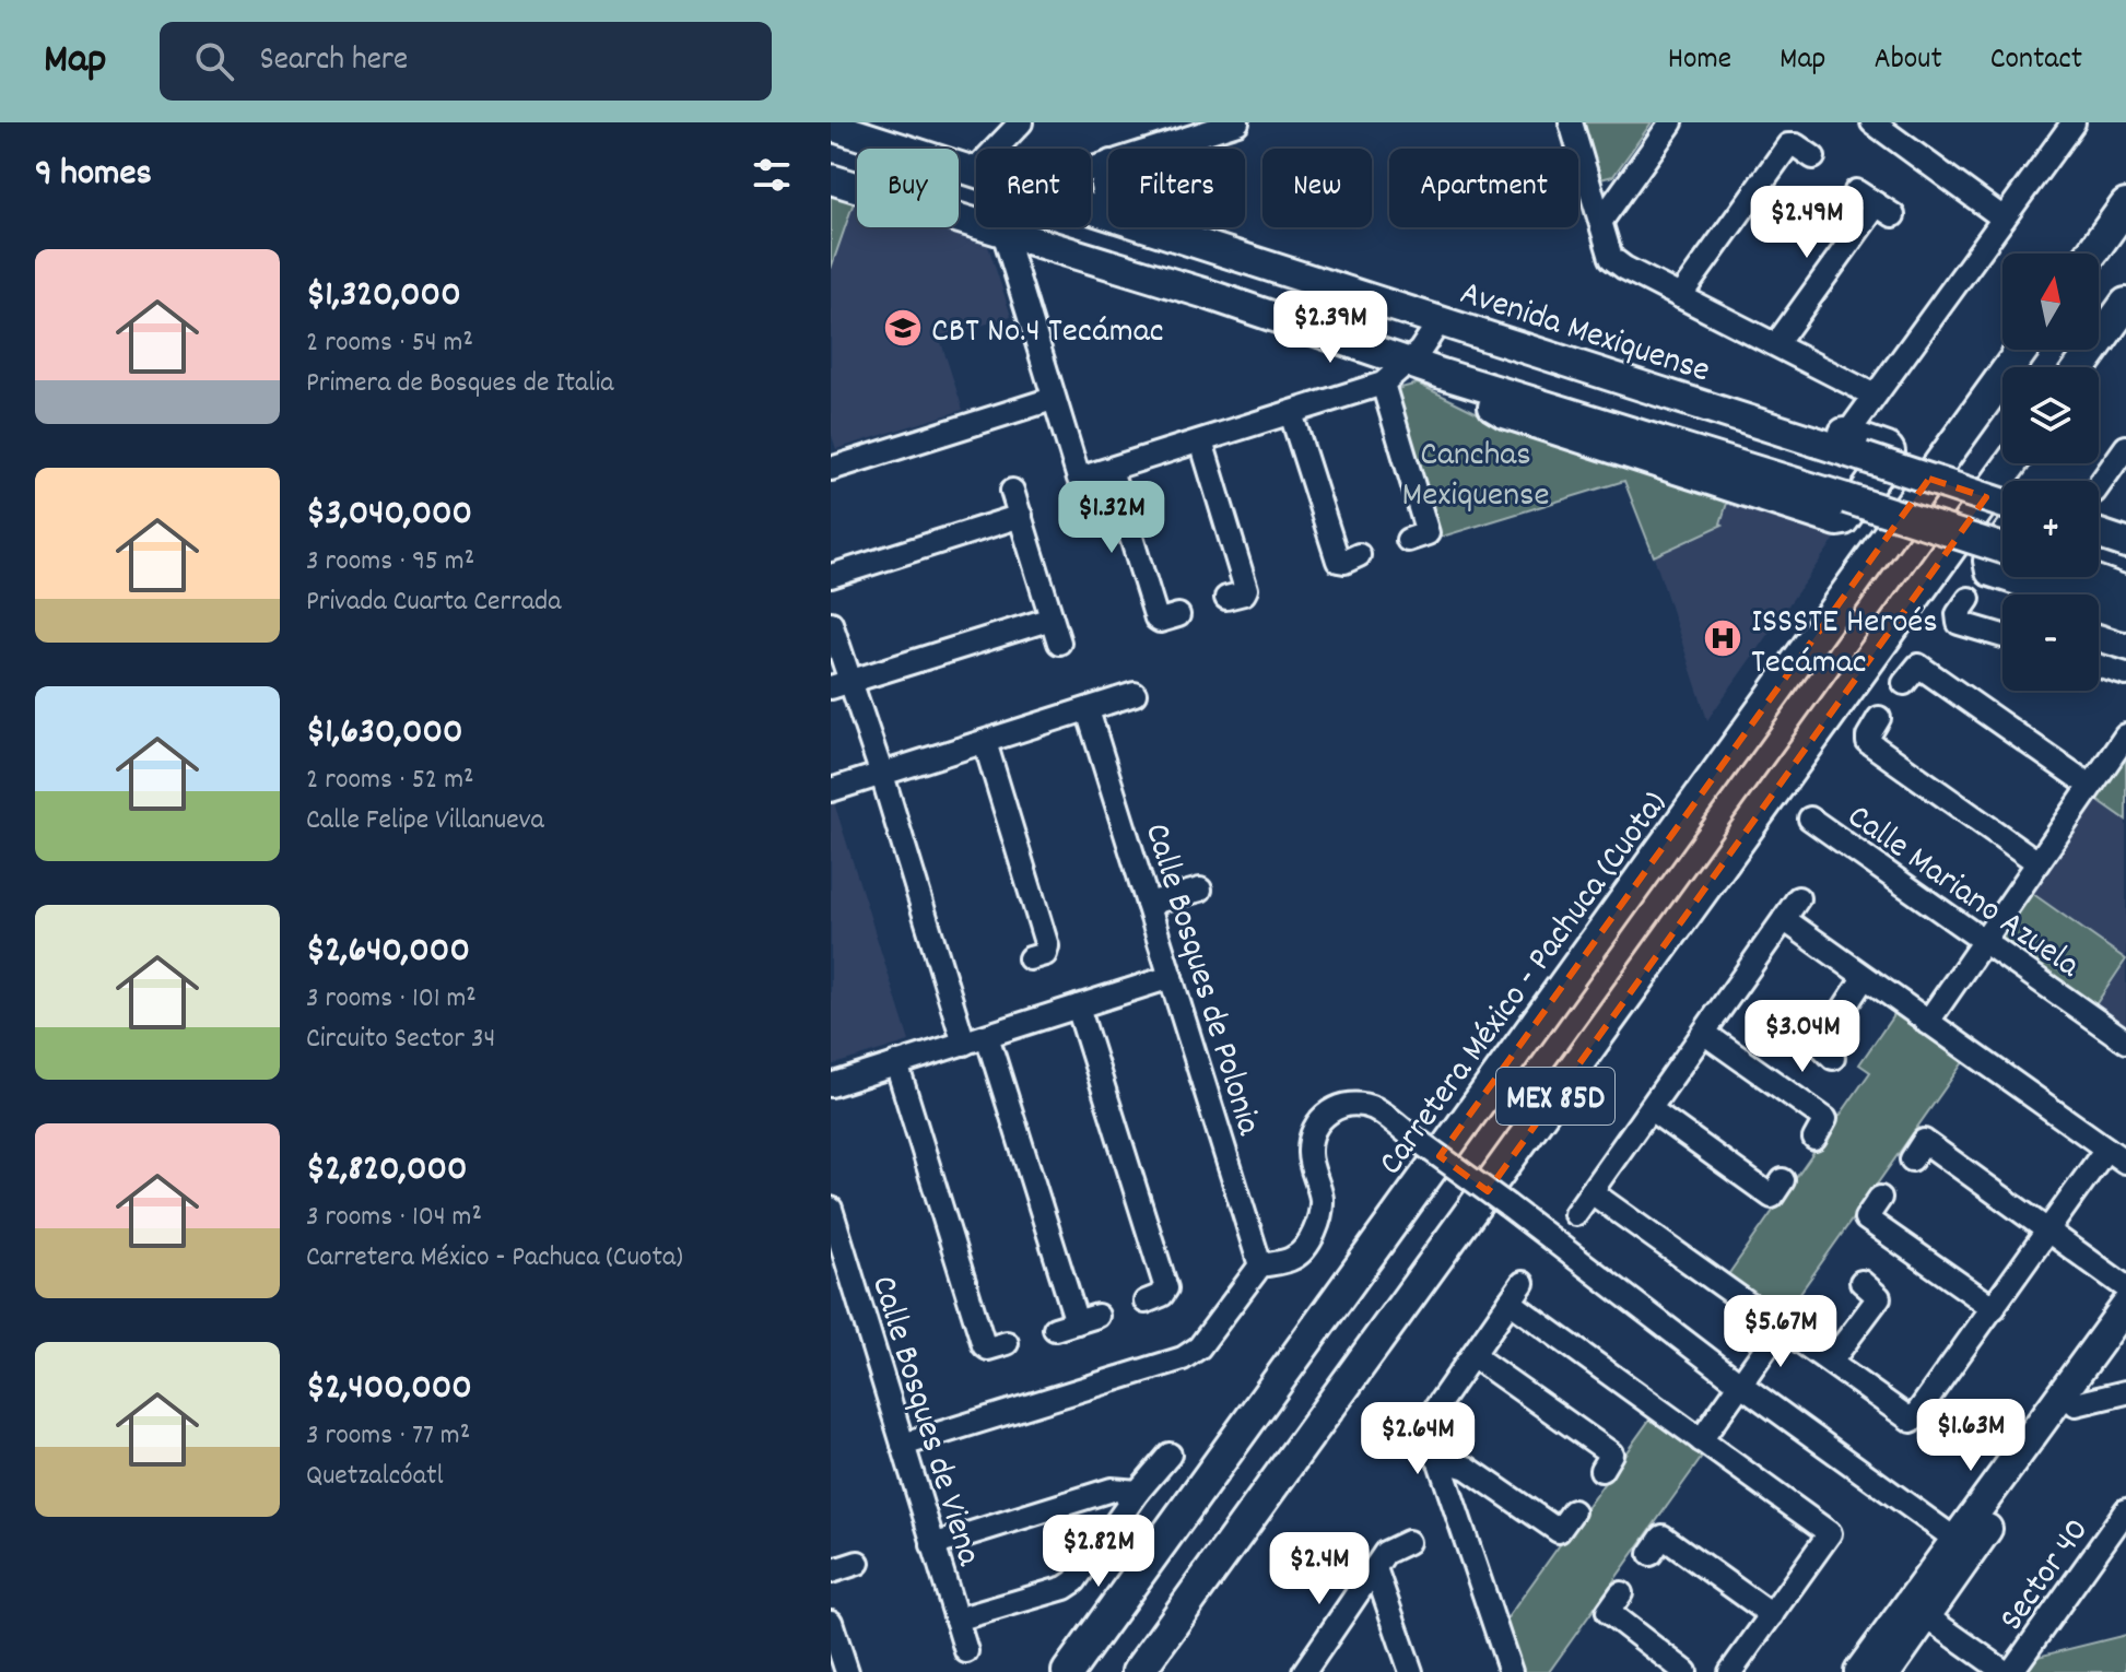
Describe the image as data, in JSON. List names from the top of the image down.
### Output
{
  "streets": {
    "highway": ["Carretera México - Pachuca (Cuota)", "MEX 85D"],
    "main road": ["Avenida Mexiquense"],
    "street": [
      "Calle Mariano Azuela",
      "Calle Bosques de Polonia",
      "Calle Bosques de Viena",
      "Sector 40"
    ]
  },
  "parks": ["Canchas Mexiquense"],
  "places": {
    "school or university": ["CBT No.4 Tecámac"],
    "hospital": ["ISSSTE Heroés Tecámac"]
  },
  "north": "top",
  "page": {
    "header": "Map",
    "search": "Search here",
    "nav": [
      "Home",
      "Map",
      "About",
      "Contact"
    ],
    "heading": "9 homes",
    "chip": [
      "Buy",
      "Rent",
      "Filters",
      "New",
      "Apartment"
    ],
    "price": [
      "$2.49M",
      "$2.39M",
      "$1.32M",
      "$3.04M",
      "$5.67M",
      "$1.63M",
      "$2.64M",
      "$2.82M",
      "$2.4M"
    ],
    "list": [
      {
        "name": "$1,320,000",
        "note": "2 rooms · 54 m² · Primera de Bosques de Italia"
      },
      {
        "name": "$3,040,000",
        "note": "3 rooms · 95 m² · Privada Cuarta Cerrada"
      },
      {
        "name": "$1,630,000",
        "note": "2 rooms · 52 m² · Calle Felipe Villanueva"
      },
      {
        "name": "$2,640,000",
        "note": "3 rooms · 101 m² · Circuito Sector 34"
      },
      {
        "name": "$2,820,000",
        "note": "3 rooms · 104 m² · Carretera México - Pachuca (Cuota)"
      },
      {
        "name": "$2,400,000",
        "note": "3 rooms · 77 m² · Quetzalcóatl"
      }
    ],
    "map_buttons": ["+", "−"]
  }
}
